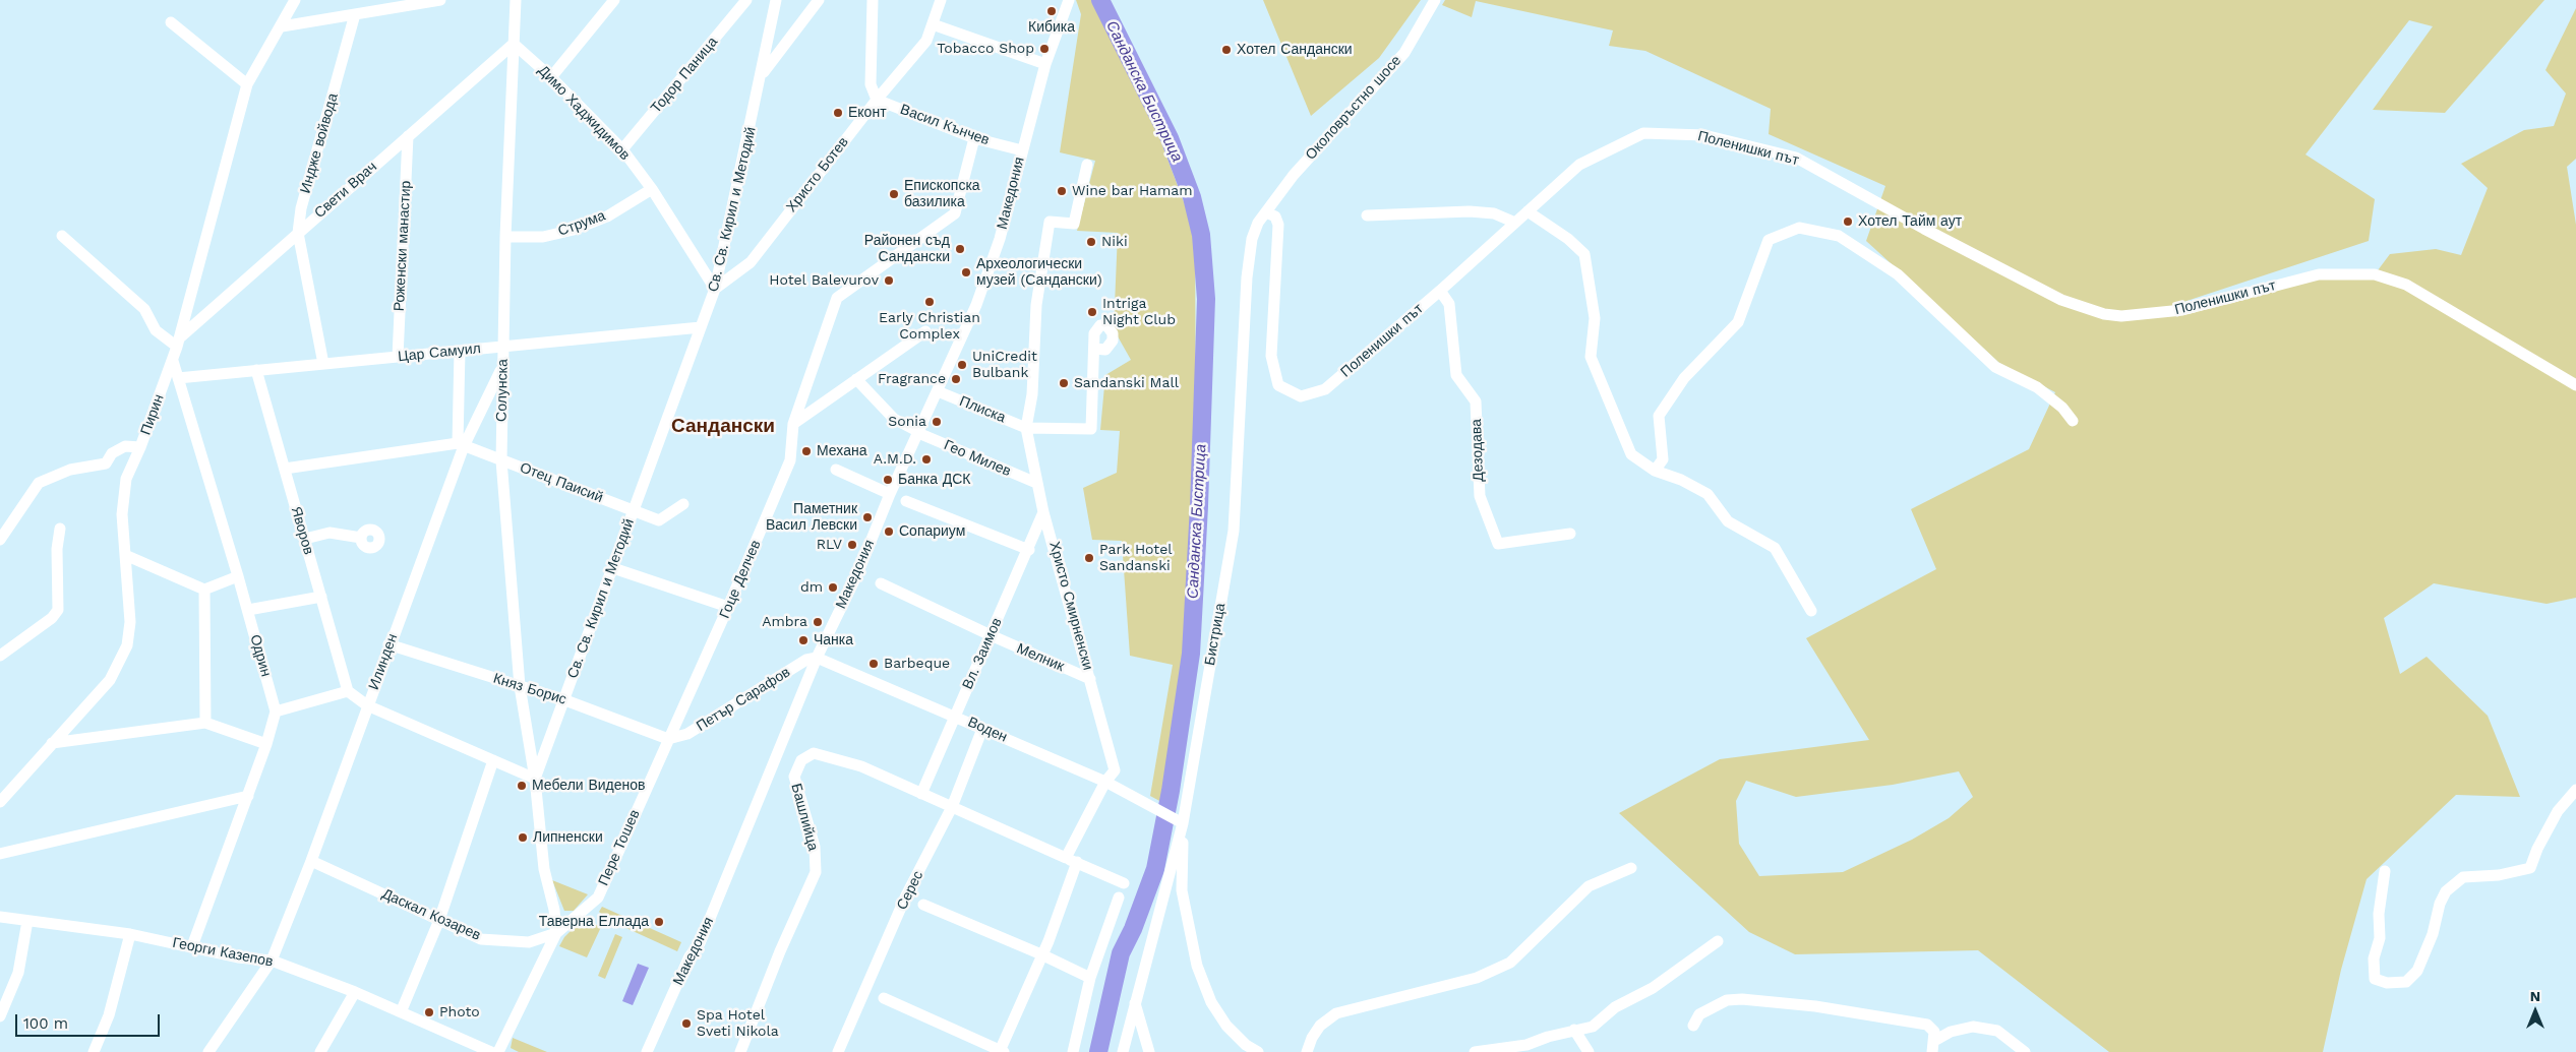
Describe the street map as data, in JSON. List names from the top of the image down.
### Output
{
  "streets": {
    "street": [
      "Тодор Паница",
      "Околовръстно шосе",
      "Димо Хаджидимов",
      "Васил Кънчев",
      "Индже войвода",
      "Поленишки път",
      "Христо Ботев",
      "Свети Врач",
      "Македония",
      "Св. Св. Кирил и Методий",
      "Струма",
      "Роженски манастир",
      "Цар Самуил",
      "Солунска",
      "Плиска",
      "Пирин",
      "Дезодава",
      "Гео Милев",
      "Отец Паисий",
      "Яворов",
      "Гоце Делчев",
      "Христо Смирненски",
      "Бистрица",
      "Вл. Заимов",
      "Одрин",
      "Мелник",
      "Илинден",
      "Княз Борис",
      "Петър Сарафов",
      "Воден",
      "Башлийца",
      "Пере Тошев",
      "Серес",
      "Даскал Козарев",
      "Георги Казепов"
    ]
  },
  "crossings": [
    ["Тодор Паница", "Димо Хаджидимов"],
    ["Околовръстно шосе", "Поленишки път"],
    ["Околовръстно шосе", "Бистрица"],
    ["Димо Хаджидимов", "Христо Ботев"],
    ["Димо Хаджидимов", "Свети Врач"],
    ["Димо Хаджидимов", "Св. Св. Кирил и Методий"],
    ["Димо Хаджидимов", "Струма"],
    ["Димо Хаджидимов", "Солунска"],
    ["Васил Кънчев", "Христо Ботев"],
    ["Васил Кънчев", "Македония"],
    ["Васил Кънчев", "Гоце Делчев"],
    ["Индже войвода", "Свети Врач"],
    ["Индже войвода", "Цар Самуил"],
    ["Поленишки път", "Дезодава"],
    ["Поленишки път", "Бистрица"],
    ["Христо Ботев", "Св. Св. Кирил и Методий"],
    ["Свети Врач", "Роженски манастир"],
    ["Свети Врач", "Солунска"],
    ["Свети Врач", "Пирин"],
    ["Македония", "Плиска"],
    ["Македония", "Гео Милев"],
    ["Македония", "Петър Сарафов"],
    ["Македония", "Воден"],
    ["Св. Св. Кирил и Методий", "Цар Самуил"],
    ["Св. Св. Кирил и Методий", "Солунска"],
    ["Св. Св. Кирил и Методий", "Отец Паисий"],
    ["Св. Св. Кирил и Методий", "Княз Борис"],
    ["Струма", "Солунска"],
    ["Роженски манастир", "Цар Самуил"],
    ["Цар Самуил", "Солунска"],
    ["Цар Самуил", "Яворов"],
    ["Цар Самуил", "Одрин"],
    ["Солунска", "Отец Паисий"],
    ["Солунска", "Илинден"],
    ["Солунска", "Княз Борис"],
    ["Солунска", "Пере Тошев"],
    ["Солунска", "Даскал Козарев"],
    ["Плиска", "Христо Смирненски"],
    ["Пирин", "Одрин"],
    ["Гео Милев", "Христо Смирненски"],
    ["Отец Паисий", "Илинден"],
    ["Гоце Делчев", "Княз Борис"],
    ["Гоце Делчев", "Петър Сарафов"],
    ["Гоце Делчев", "Пере Тошев"],
    ["Христо Смирненски", "Вл. Заимов"],
    ["Христо Смирненски", "Мелник"],
    ["Христо Смирненски", "Воден"],
    ["Бистрица", "Воден"],
    ["Вл. Заимов", "Мелник"],
    ["Вл. Заимов", "Воден"],
    ["Вл. Заимов", "Башлийца"],
    ["Илинден", "Княз Борис"],
    ["Илинден", "Даскал Козарев"],
    ["Илинден", "Георги Казепов"],
    ["Княз Борис", "Петър Сарафов"],
    ["Княз Борис", "Пере Тошев"],
    ["Петър Сарафов", "Воден"],
    ["Петър Сарафов", "Пере Тошев"],
    ["Воден", "Серес"],
    ["Башлийца", "Серес"],
    ["Пере Тошев", "Даскал Козарев"]
  ],
  "districts": ["Сандански"],
  "water": ["Санданска Бистрица"],
  "places": [
    "Кибика",
    "Tobacco Shop",
    "Хотел Сандански",
    "Еконт",
    "Wine bar Hamam",
    "Епископска базилика",
    "Хотел Тайм аут",
    "Niki",
    "Районен съд Сандански",
    "Археологически музей (Сандански)",
    "Hotel Balevurov",
    "Early Christian Complex",
    "Intriga Night Club",
    "UniCredit Bulbank",
    "Fragrance",
    "Sandanski Mall",
    "Sonia",
    "Механа",
    "A.M.D.",
    "Банка ДСК",
    "Паметник Васил Левски",
    "Сопариум",
    "RLV",
    "Park Hotel Sandanski",
    "dm",
    "Ambra",
    "Чанка",
    "Barbeque",
    "Мебели Виденов",
    "Липненски",
    "Таверна Еллада",
    "Photo",
    "Spa Hotel Sveti Nikola"
  ],
  "scale_bar": "100 m",
  "north": "top"
}
